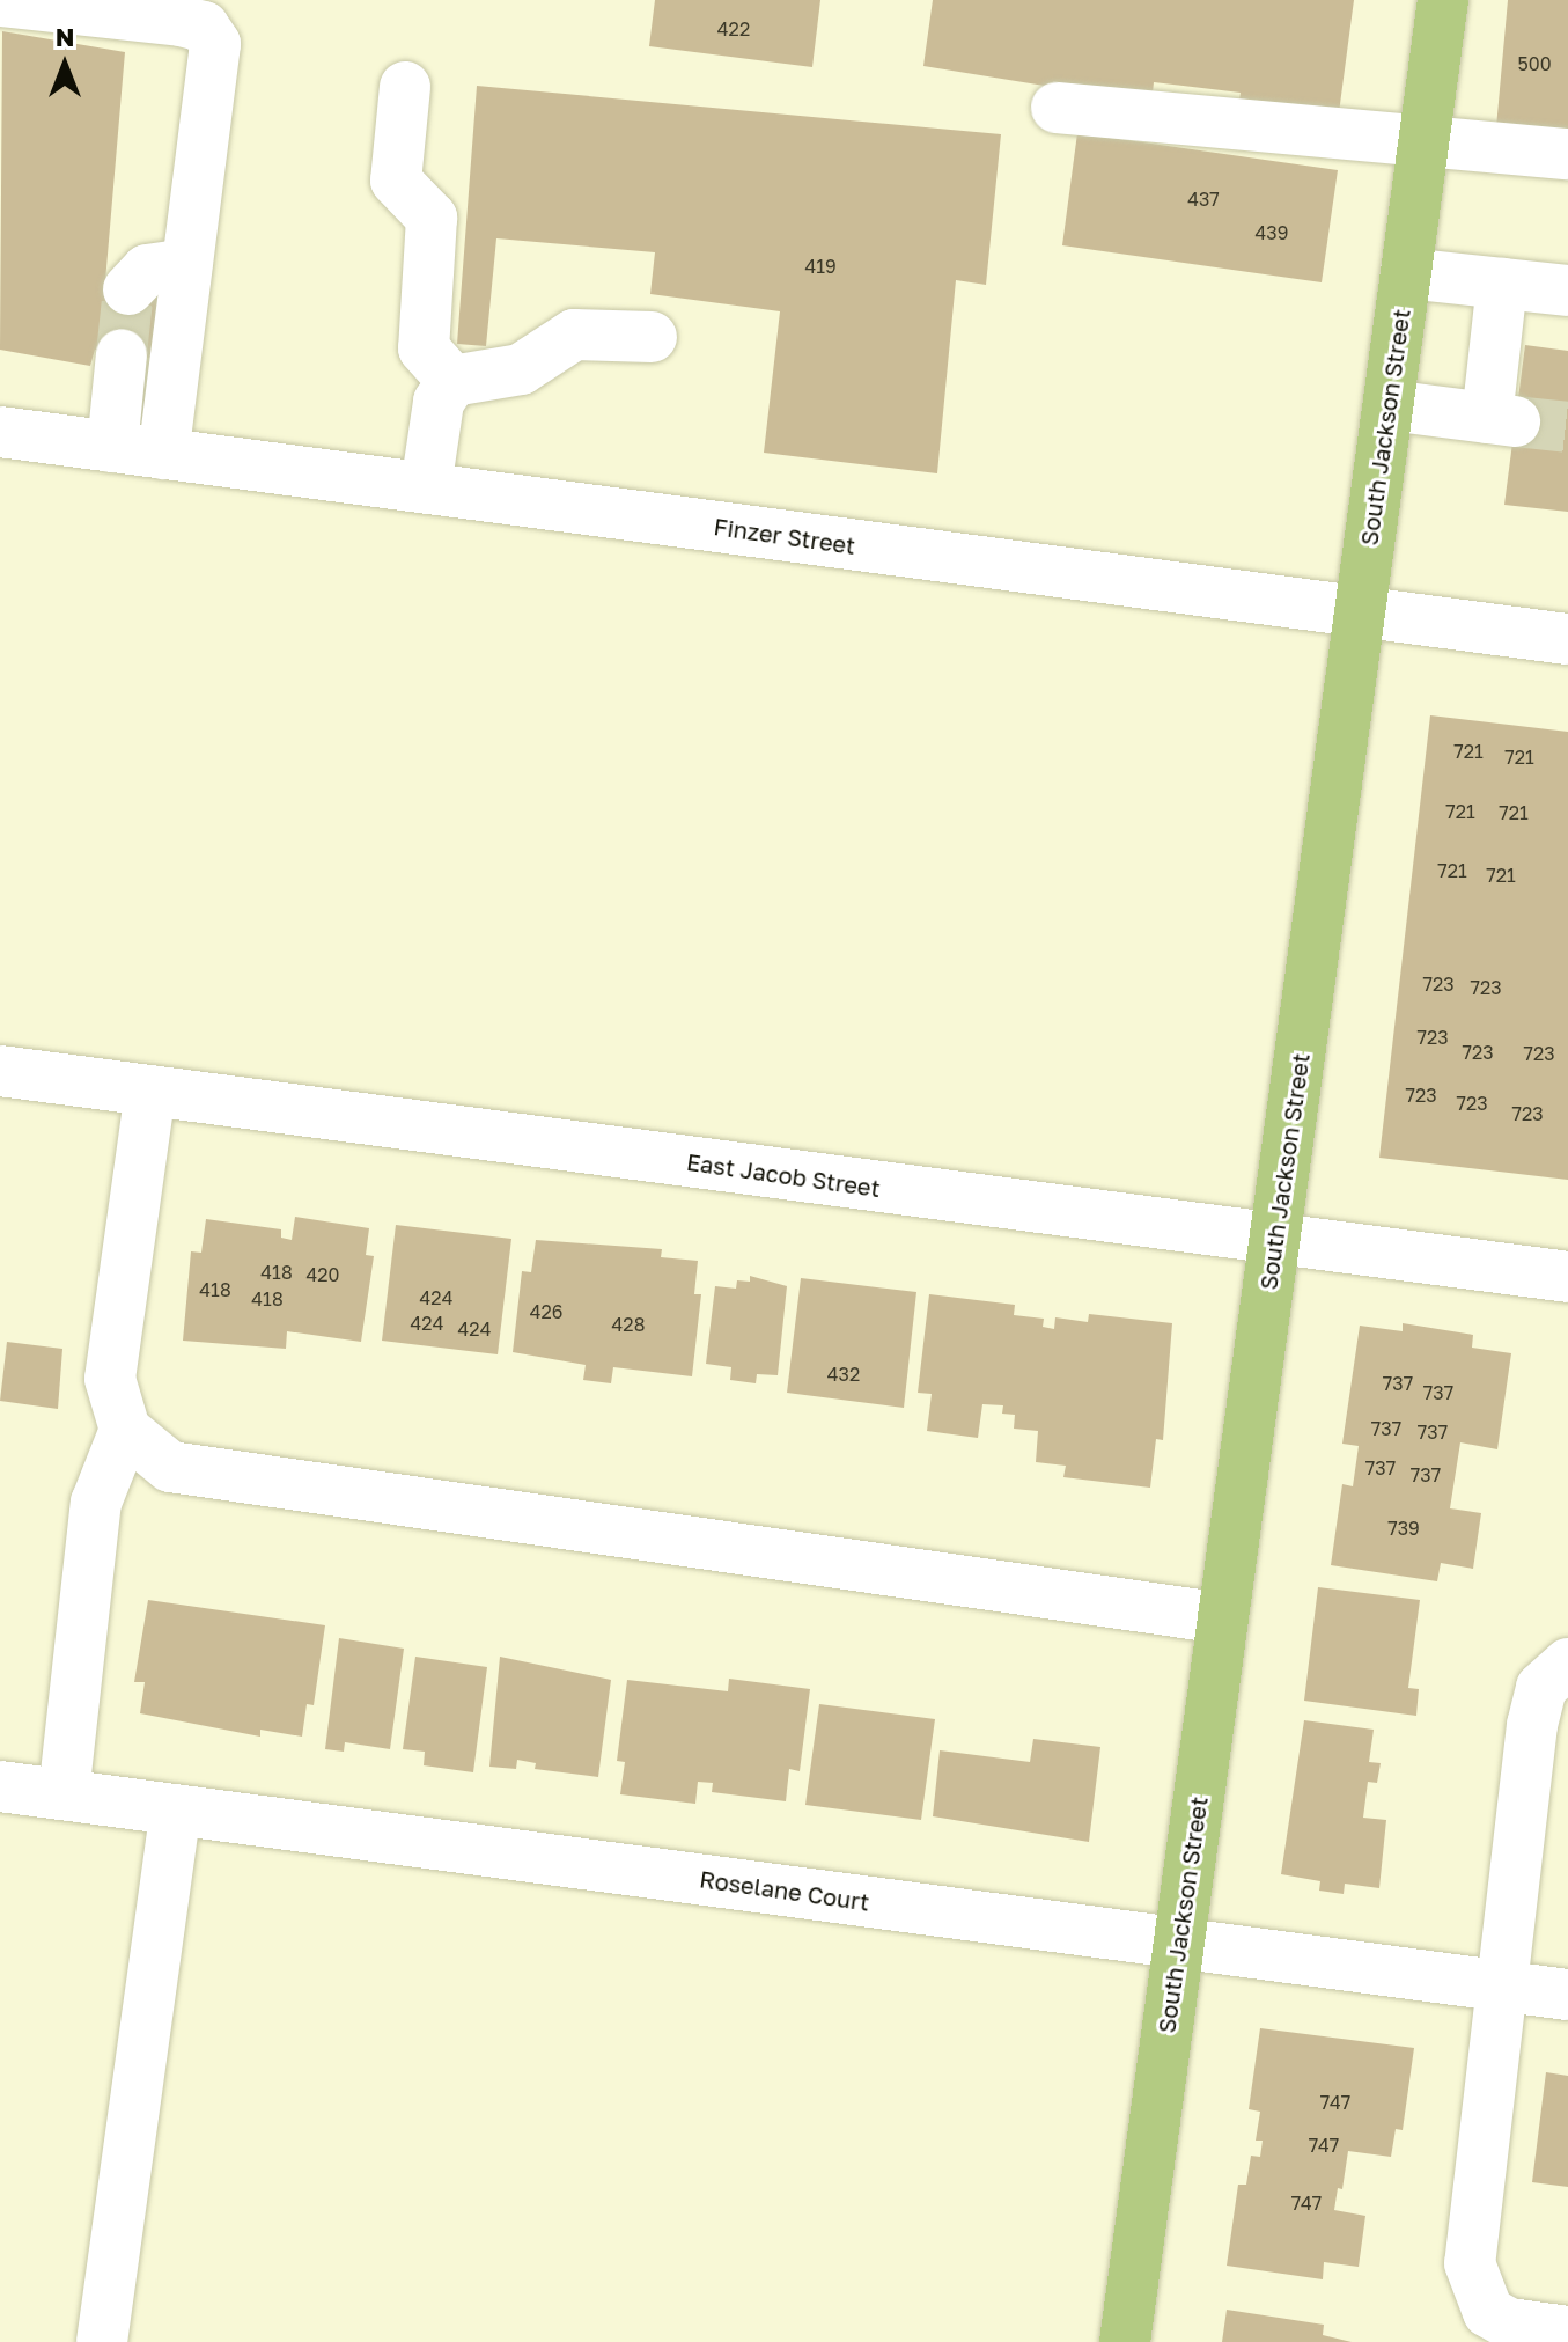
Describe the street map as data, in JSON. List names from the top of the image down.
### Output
{
  "streets": {
    "main road": ["South Jackson Street"],
    "street": ["Finzer Street", "East Jacob Street", "Roselane Court"]
  },
  "crossings": [
    ["South Jackson Street", "Finzer Street"],
    ["South Jackson Street", "East Jacob Street"],
    ["South Jackson Street", "Roselane Court"]
  ],
  "house_numbers": [
    "422",
    "500",
    "437",
    "439",
    "419",
    "721",
    "721",
    "721",
    "721",
    "721",
    "721",
    "723",
    "723",
    "723",
    "723",
    "723",
    "723",
    "723",
    "723",
    "418",
    "420",
    "418",
    "424",
    "418",
    "426",
    "424",
    "428",
    "424",
    "432",
    "737",
    "737",
    "737",
    "737",
    "737",
    "737",
    "739",
    "747",
    "747",
    "747"
  ],
  "north": "top"
}
